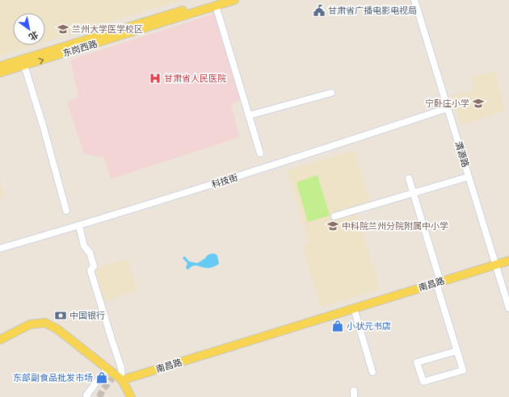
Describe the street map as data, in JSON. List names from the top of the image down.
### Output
{
  "streets": {
    "main road": ["东岗西路", "南昌路"],
    "street": ["渭源路", "科技街"]
  },
  "crossings": [
    ["渭源路", "科技街"],
    ["渭源路", "南昌路"]
  ],
  "places": {
    "public building": ["甘肃省广播电影电视局"],
    "school or university": ["兰州大学医学校区", "宁卧庄小学", "中科院兰州分院附属中小学"],
    "hospital": ["甘肃省人民医院"],
    "bank": ["中国银行"],
    "shop": ["小状元书店", "东部副食品批发市场"]
  },
  "north": "bottom right"
}
